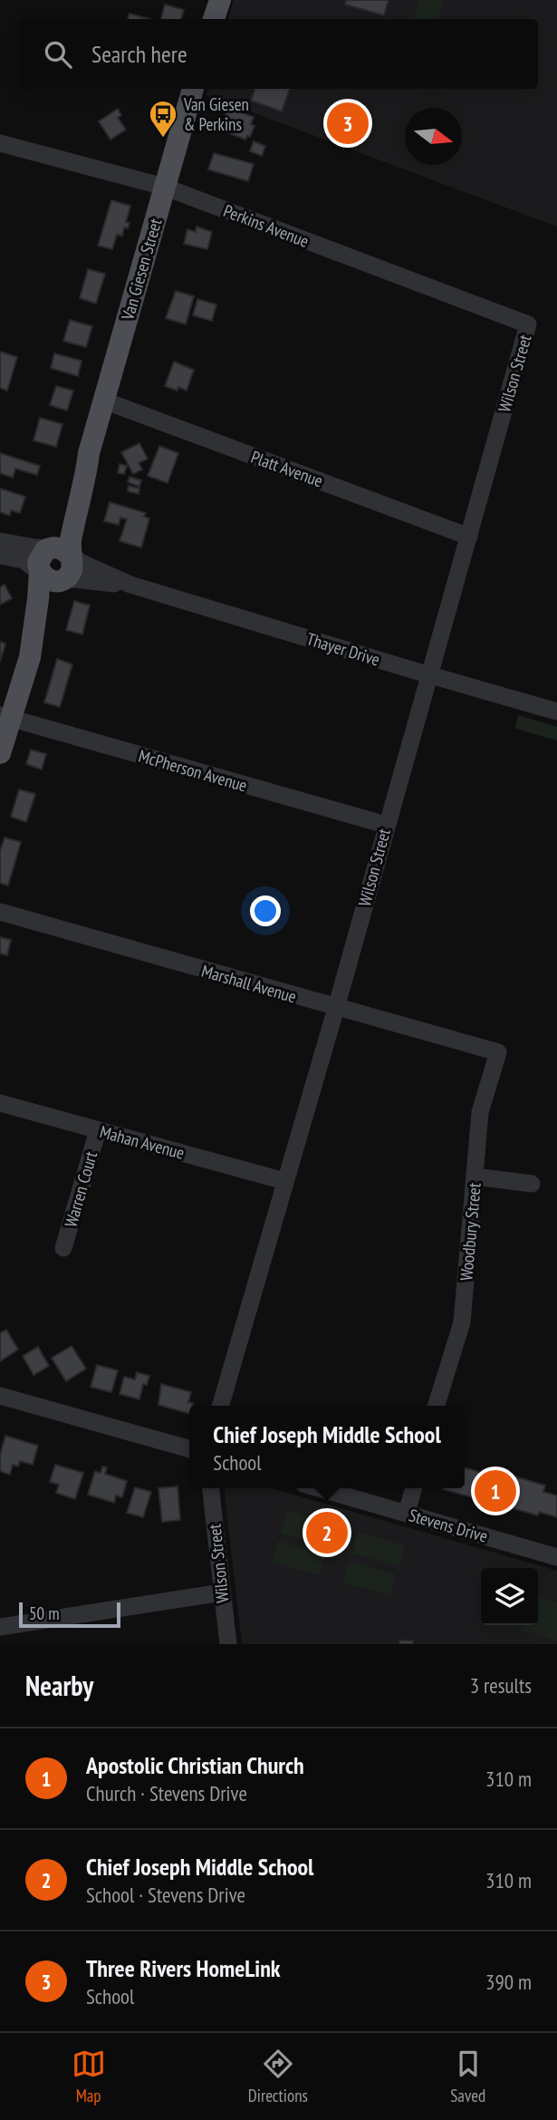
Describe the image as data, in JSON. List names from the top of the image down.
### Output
{
  "streets": {
    "main road": ["Van Giesen Street"],
    "street": [
      "Perkins Avenue",
      "Wilson Street",
      "Platt Avenue",
      "Thayer Drive",
      "McPherson Avenue",
      "Marshall Avenue",
      "Mahan Avenue",
      "Warren Court",
      "Woodbury Street",
      "Stevens Drive"
    ]
  },
  "crossings": [
    ["Perkins Avenue", "Van Giesen Street"],
    ["Perkins Avenue", "Wilson Street"],
    ["Van Giesen Street", "Platt Avenue"],
    ["Van Giesen Street", "Thayer Drive"],
    ["Wilson Street", "Platt Avenue"],
    ["Wilson Street", "Thayer Drive"],
    ["Wilson Street", "McPherson Avenue"],
    ["Wilson Street", "Marshall Avenue"],
    ["Wilson Street", "Mahan Avenue"],
    ["Marshall Avenue", "Woodbury Street"],
    ["Mahan Avenue", "Warren Court"]
  ],
  "places": {
    "bus stop": ["Van Giesen & Perkins"]
  },
  "scale_bar": "50 m",
  "north": "right",
  "page": {
    "search": "Search here",
    "pins": ["3", "1", "2"],
    "popup": ["Chief Joseph Middle School", "School"],
    "scale": "50 m",
    "heading": ["Nearby", "3 results"],
    "list": [
      {
        "mark": "1",
        "name": "Apostolic Christian Church",
        "note": "Church · Stevens Drive",
        "value": "310 m"
      },
      {
        "mark": "2",
        "name": "Chief Joseph Middle School",
        "note": "School · Stevens Drive",
        "value": "310 m"
      },
      {
        "mark": "3",
        "name": "Three Rivers HomeLink",
        "note": "School",
        "value": "390 m"
      }
    ],
    "nav": ["Map", "Directions", "Saved"]
  }
}
